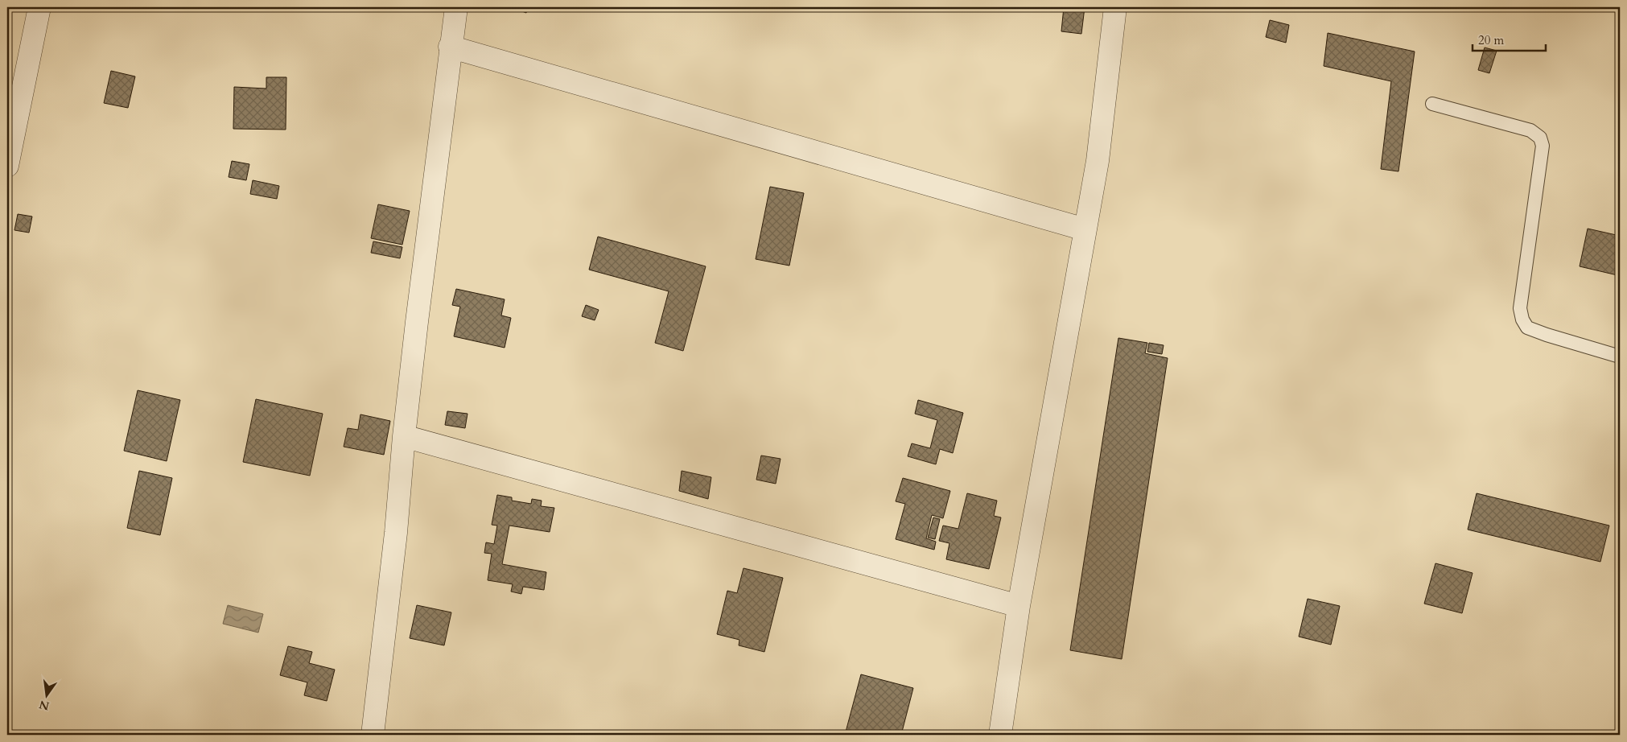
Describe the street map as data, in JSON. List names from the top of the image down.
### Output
{
  "scale_bar": "20 m",
  "north": "bottom"
}
